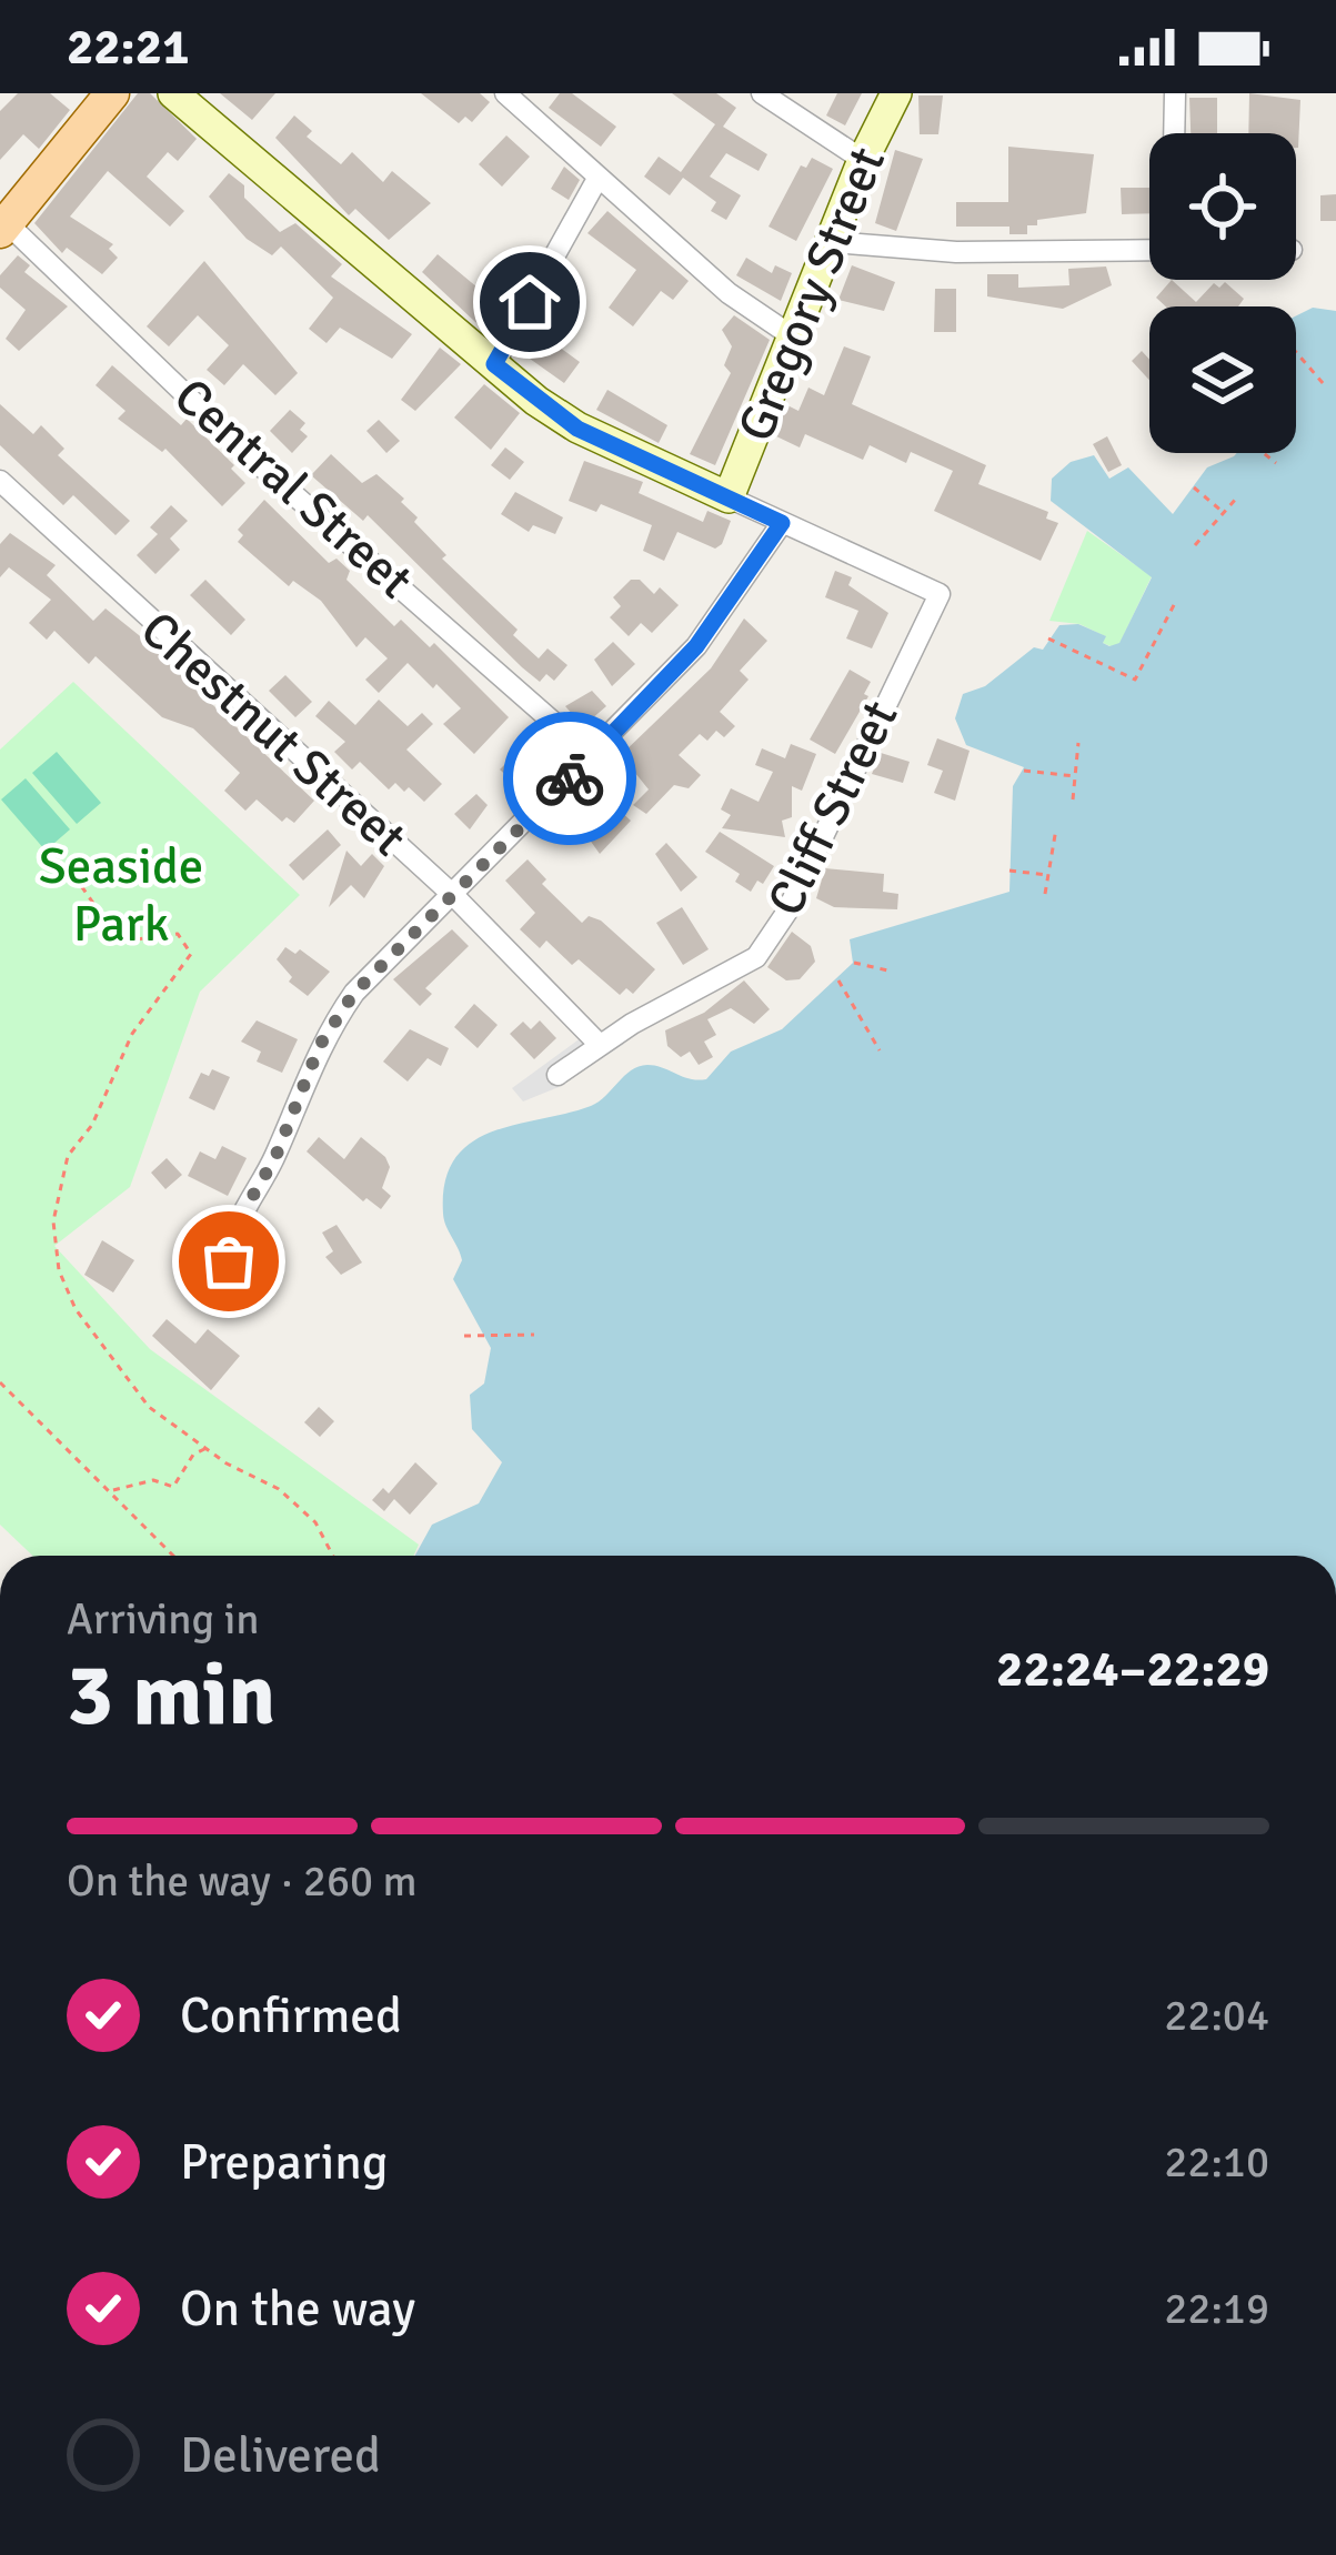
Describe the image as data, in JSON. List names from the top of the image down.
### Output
{
  "streets": {
    "street": [
      "Gregory Street",
      "Central Street",
      "Chestnut Street",
      "Cliff Street"
    ]
  },
  "crossings": [
    ["Chestnut Street", "Cliff Street"]
  ],
  "parks": ["Seaside Park"],
  "page": {
    "status": "22:21",
    "heading": ["3 min", "Arriving in", "22:24–22:29"],
    "bar": "On the way · 260 m",
    "list": [
      ["Confirmed", "22:04"],
      ["Preparing", "22:10"],
      ["On the way", "22:19"],
      "Delivered"
    ]
  }
}
